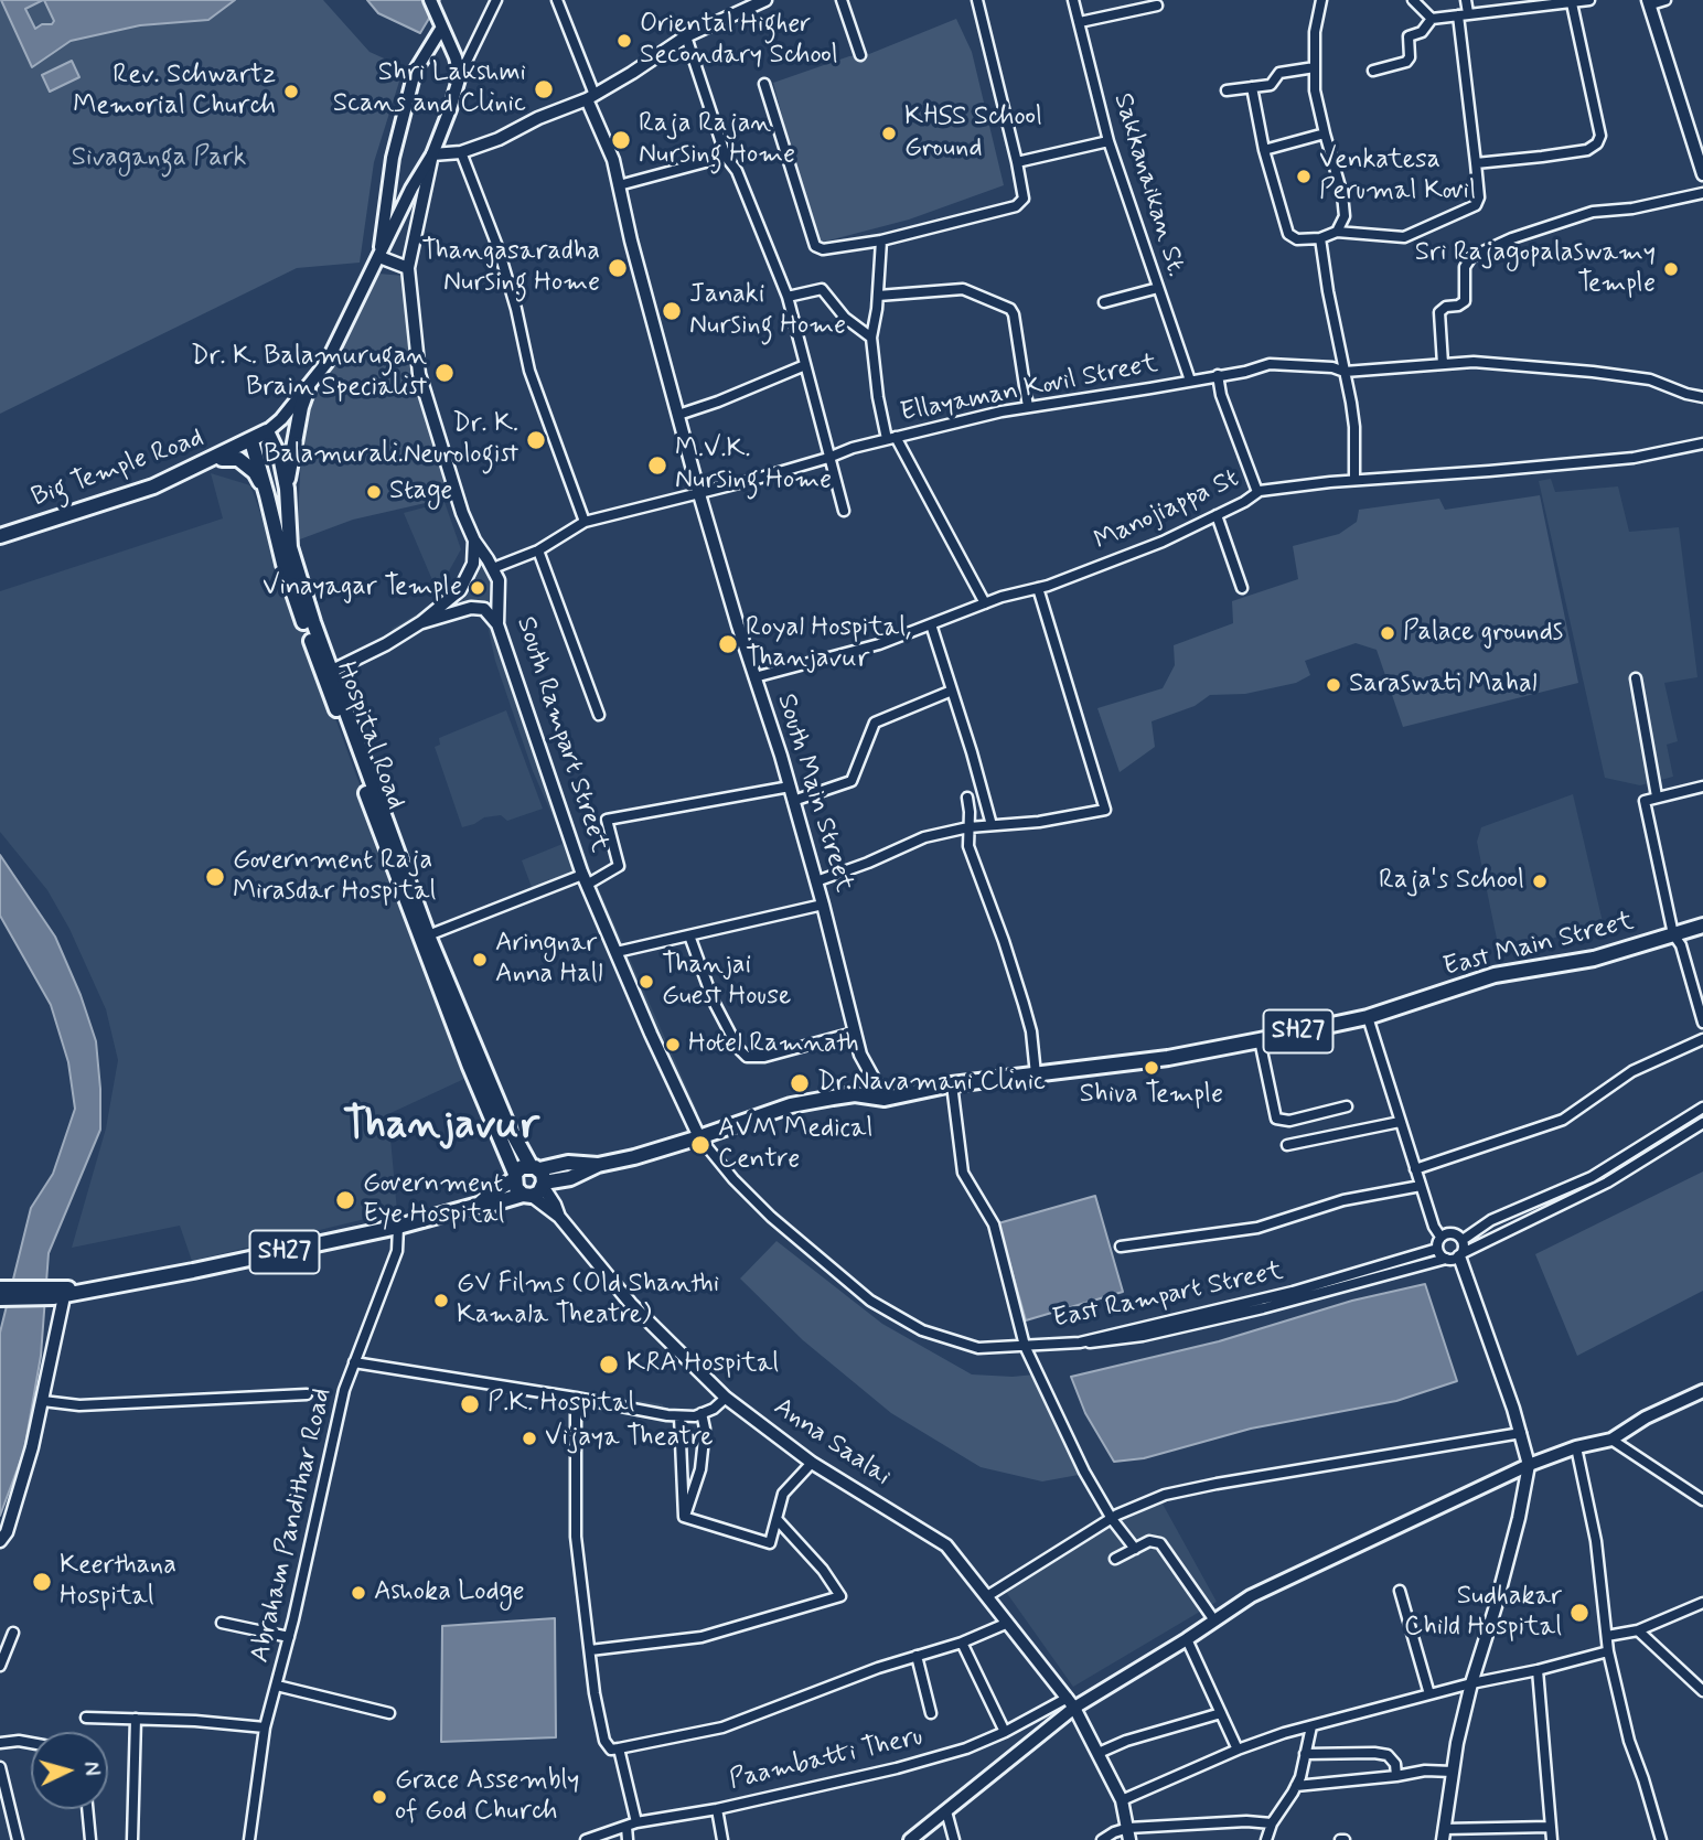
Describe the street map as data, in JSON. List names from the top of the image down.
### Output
{
  "streets": {
    "main road": [
      "Big Temple Road",
      "Hospital Road",
      "East Main Street",
      "SH27"
    ],
    "street": [
      "Sakkanaikan St.",
      "Ellayaman Kovil Street",
      "Manojiappa St",
      "South Rampart Street",
      "South Main Street",
      "East Rampart Street",
      "Anna Saalai",
      "Abraham Pandithar Road",
      "Paambatti Theru"
    ]
  },
  "crossings": [
    ["Sakkanaikan St.", "Ellayaman Kovil Street"],
    ["Ellayaman Kovil Street", "South Rampart Street"],
    ["Ellayaman Kovil Street", "South Main Street"],
    ["Big Temple Road", "Hospital Road"],
    ["Manojiappa St", "South Main Street"],
    ["South Rampart Street", "SH27"],
    ["South Rampart Street", "East Rampart Street"],
    ["Hospital Road", "SH27"],
    ["Hospital Road", "Anna Saalai"],
    ["South Main Street", "East Main Street"],
    ["South Main Street", "SH27"],
    ["East Main Street", "SH27"],
    ["SH27", "East Rampart Street"],
    ["SH27", "Anna Saalai"],
    ["SH27", "Abraham Pandithar Road"],
    ["Anna Saalai", "Paambatti Theru"]
  ],
  "districts": ["Thanjavur"],
  "parks": ["Sivaganga Park"],
  "places": [
    "Oriental Higher Secondary School",
    "Shri Lakshmi Scans and Clinic",
    "Rev. Schwartz Memorial Church",
    "KHSS School Ground",
    "Raja Rajan Nursing Home",
    "Venkatesa Perumal Kovil",
    "Thangasaradha Nursing Home",
    "Sri Rajagopalaswamy Temple",
    "Janaki Nursing Home",
    "Dr. K. Balamurugan Brain Specialist",
    "Dr. K. Balamurali.Neurologist",
    "M.V.K. Nursing Home",
    "Stage",
    "Vinayagar Temple",
    "Palace grounds",
    "Royal Hospital, Thanjavur",
    "Saraswati Mahal",
    "Government Raja Mirasdar Hospital",
    "Raja's School",
    "Aringnar Anna Hall",
    "Thanjai Guest House",
    "Hotel Ramnath",
    "Shiva Temple",
    "Dr.Navamani Clinic",
    "AVM Medical Centre",
    "Government Eye Hospital",
    "GV Films (Old Shanthi Kamala Theatre)",
    "KRA Hospital",
    "P.K. Hospital",
    "Vijaya Theatre",
    "Keerthana Hospital",
    "Ashoka Lodge",
    "Sudhakar Child Hospital",
    "Grace Assembly of God Church"
  ],
  "north": "right"
}
